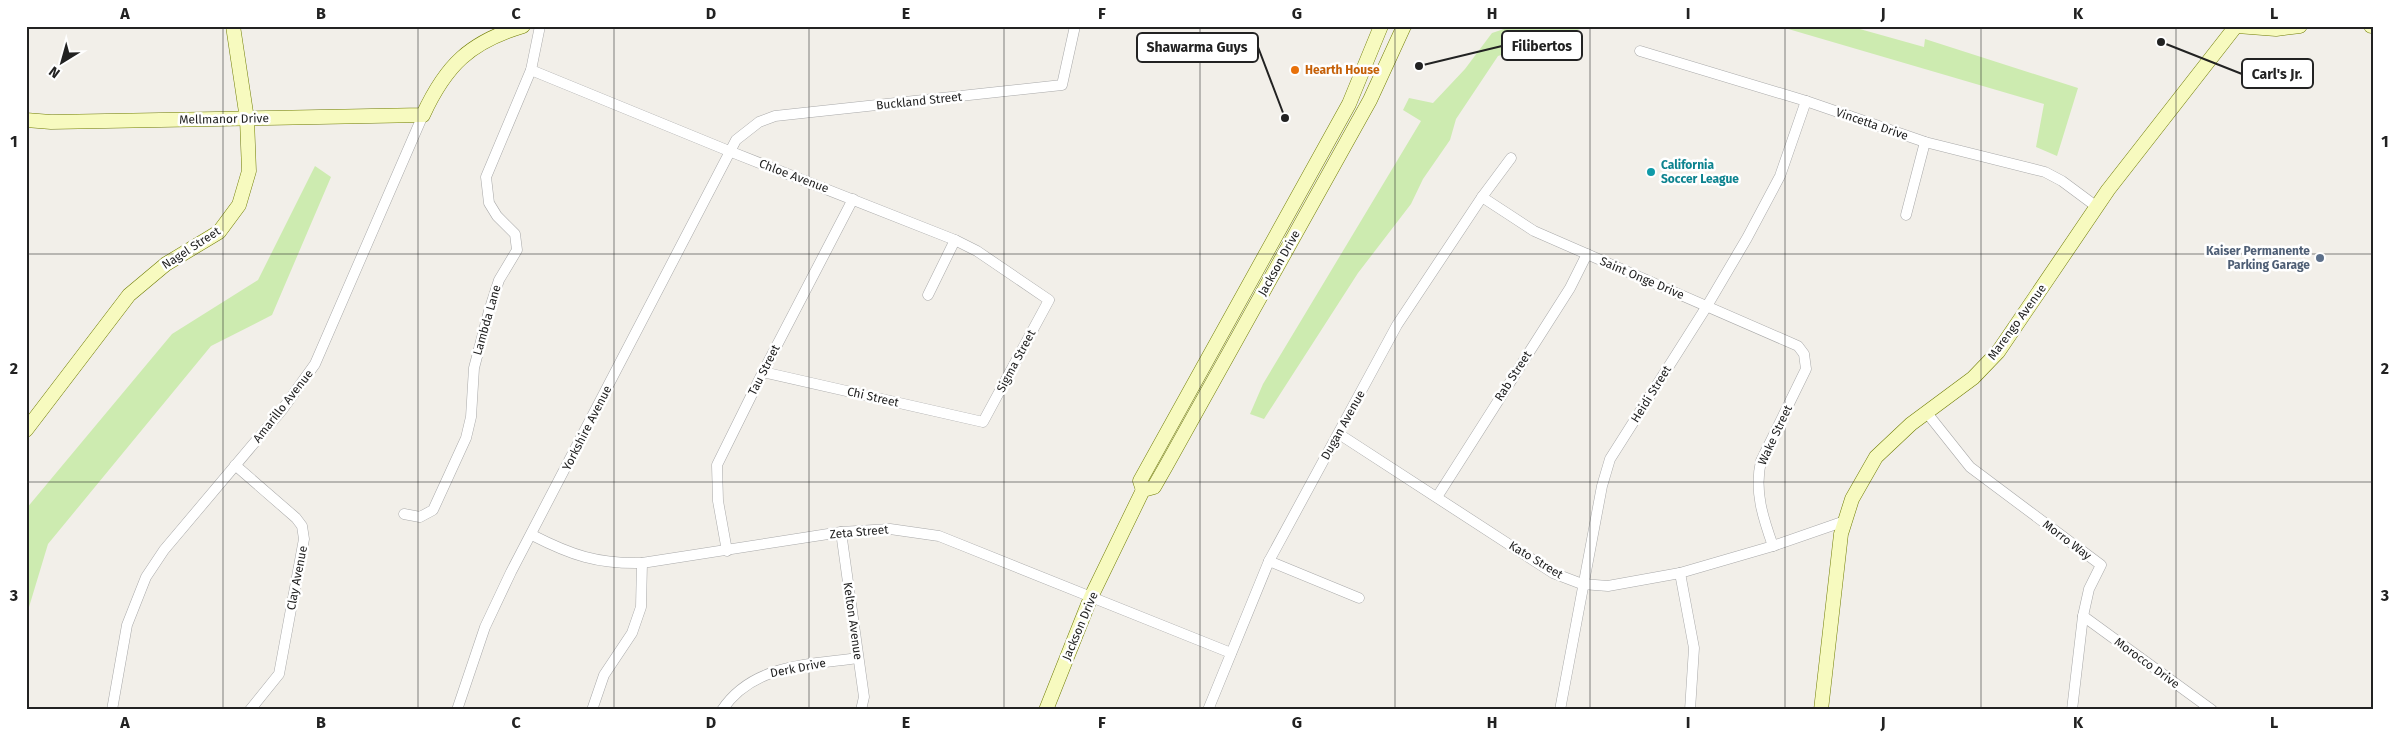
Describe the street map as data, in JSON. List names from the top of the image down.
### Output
{
  "streets": {
    "street": [
      "Buckland Street",
      "Mellmanor Drive",
      "Vincetta Drive",
      "Chloe Avenue",
      "Nagel Street",
      "Jackson Drive",
      "Saint Onge Drive",
      "Lambda Lane",
      "Marengo Avenue",
      "Sigma Street",
      "Tau Street",
      "Rab Street",
      "Heidi Street",
      "Chi Street",
      "Amarillo Avenue",
      "Dugan Avenue",
      "Yorkshire Avenue",
      "Wake Street",
      "Zeta Street",
      "Morro Way",
      "Kato Street",
      "Clay Avenue",
      "Kelton Avenue",
      "Morocco Drive",
      "Derk Drive"
    ]
  },
  "crossings": [
    ["Buckland Street", "Chloe Avenue"],
    ["Buckland Street", "Yorkshire Avenue"],
    ["Mellmanor Drive", "Nagel Street"],
    ["Mellmanor Drive", "Amarillo Avenue"],
    ["Vincetta Drive", "Marengo Avenue"],
    ["Vincetta Drive", "Heidi Street"],
    ["Chloe Avenue", "Lambda Lane"],
    ["Chloe Avenue", "Sigma Street"],
    ["Chloe Avenue", "Tau Street"],
    ["Chloe Avenue", "Yorkshire Avenue"],
    ["Jackson Drive", "Zeta Street"],
    ["Saint Onge Drive", "Rab Street"],
    ["Saint Onge Drive", "Heidi Street"],
    ["Saint Onge Drive", "Dugan Avenue"],
    ["Saint Onge Drive", "Wake Street"],
    ["Marengo Avenue", "Morro Way"],
    ["Marengo Avenue", "Kato Street"],
    ["Sigma Street", "Chi Street"],
    ["Tau Street", "Chi Street"],
    ["Tau Street", "Zeta Street"],
    ["Rab Street", "Kato Street"],
    ["Heidi Street", "Kato Street"],
    ["Amarillo Avenue", "Clay Avenue"],
    ["Dugan Avenue", "Zeta Street"],
    ["Dugan Avenue", "Kato Street"],
    ["Yorkshire Avenue", "Zeta Street"],
    ["Wake Street", "Kato Street"],
    ["Zeta Street", "Kelton Avenue"],
    ["Morro Way", "Morocco Drive"],
    ["Kelton Avenue", "Derk Drive"]
  ],
  "places": [
    "Carl's Jr.",
    "Filibertos",
    "Hearth House",
    "Shawarma Guys",
    "California Soccer League",
    "Kaiser Permanente Parking Garage"
  ],
  "north": "bottom left",
  "grid": {
    "columns": [
      "A",
      "B",
      "C",
      "D",
      "E",
      "F",
      "G",
      "H",
      "I",
      "J",
      "K",
      "L"
    ],
    "rows": ["1", "2", "3"]
  }
}
